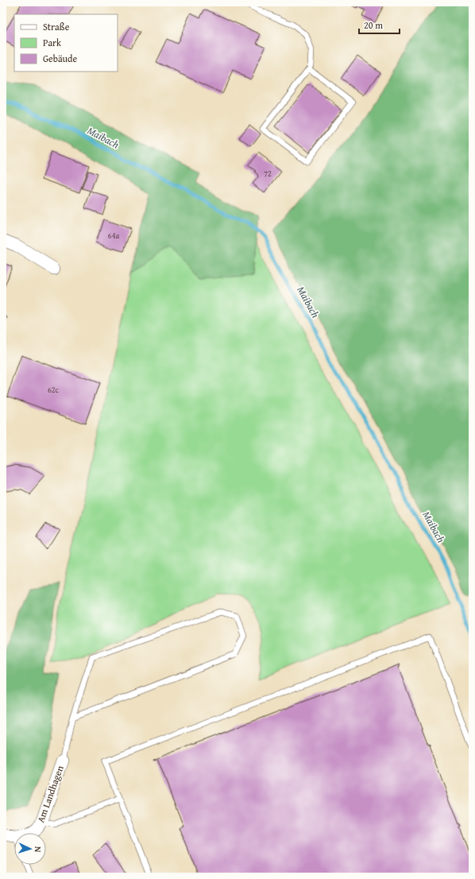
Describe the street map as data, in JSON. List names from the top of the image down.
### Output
{
  "streets": {
    "street": ["Am Landhagen"]
  },
  "water": ["Maibach"],
  "house_numbers": ["72", "64a", "62c"],
  "legend": ["Straße", "Park", "Gebäude"],
  "scale_bar": "20 m",
  "north": "right"
}
